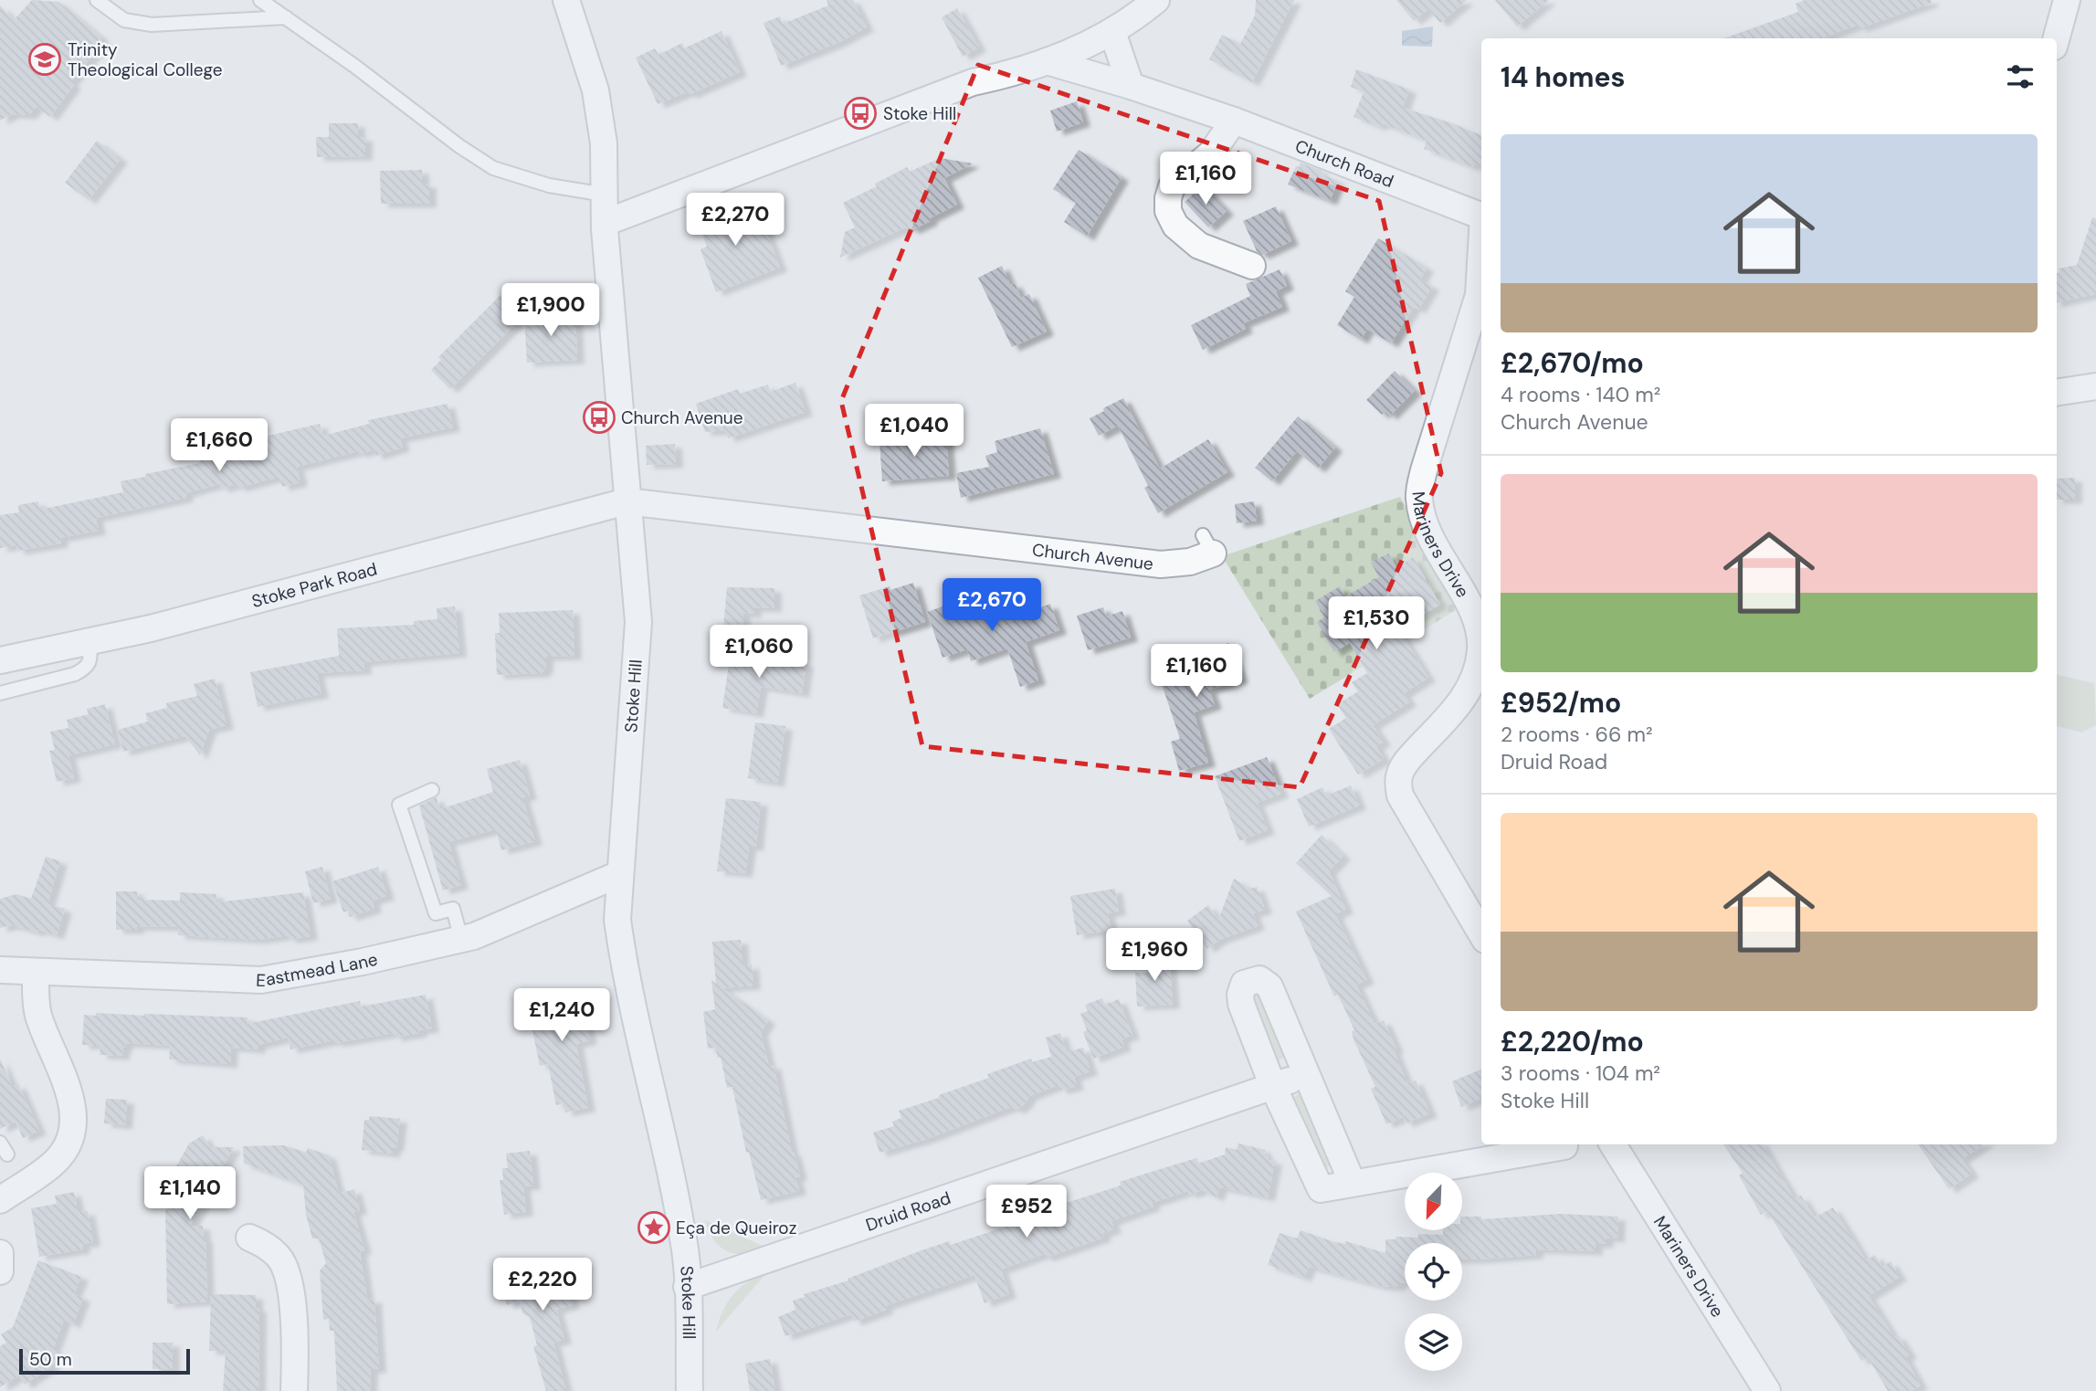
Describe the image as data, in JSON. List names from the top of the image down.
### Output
{
  "streets": {
    "street": [
      "Church Road",
      "Mariners Drive",
      "Church Avenue",
      "Stoke Park Road",
      "Stoke Hill",
      "Eastmead Lane",
      "Druid Road"
    ]
  },
  "crossings": [
    ["Church Avenue", "Stoke Park Road"],
    ["Church Avenue", "Stoke Hill"],
    ["Stoke Park Road", "Stoke Hill"],
    ["Stoke Hill", "Eastmead Lane"],
    ["Stoke Hill", "Druid Road"]
  ],
  "places": {
    "school or university": ["Trinity Theological College"],
    "bus stop": ["Stoke Hill", "Church Avenue"],
    "place": ["Eça de Queiroz"]
  },
  "scale_bar": "50 m",
  "north": "bottom left",
  "page": {
    "heading": "14 homes",
    "list": [
      {
        "name": "£2,670/mo",
        "note": "4 rooms · 140 m² · Church Avenue"
      },
      {
        "name": "£952/mo",
        "note": "2 rooms · 66 m² · Druid Road"
      },
      {
        "name": "£2,220/mo",
        "note": "3 rooms · 104 m² · Stoke Hill"
      }
    ],
    "price": [
      "£1,160",
      "£2,270",
      "£1,900",
      "£1,040",
      "£1,660",
      "£2,670",
      "£1,530",
      "£1,060",
      "£1,160",
      "£1,960",
      "£1,240",
      "£1,140",
      "£952",
      "£2,220"
    ],
    "scale": "50 m"
  }
}
